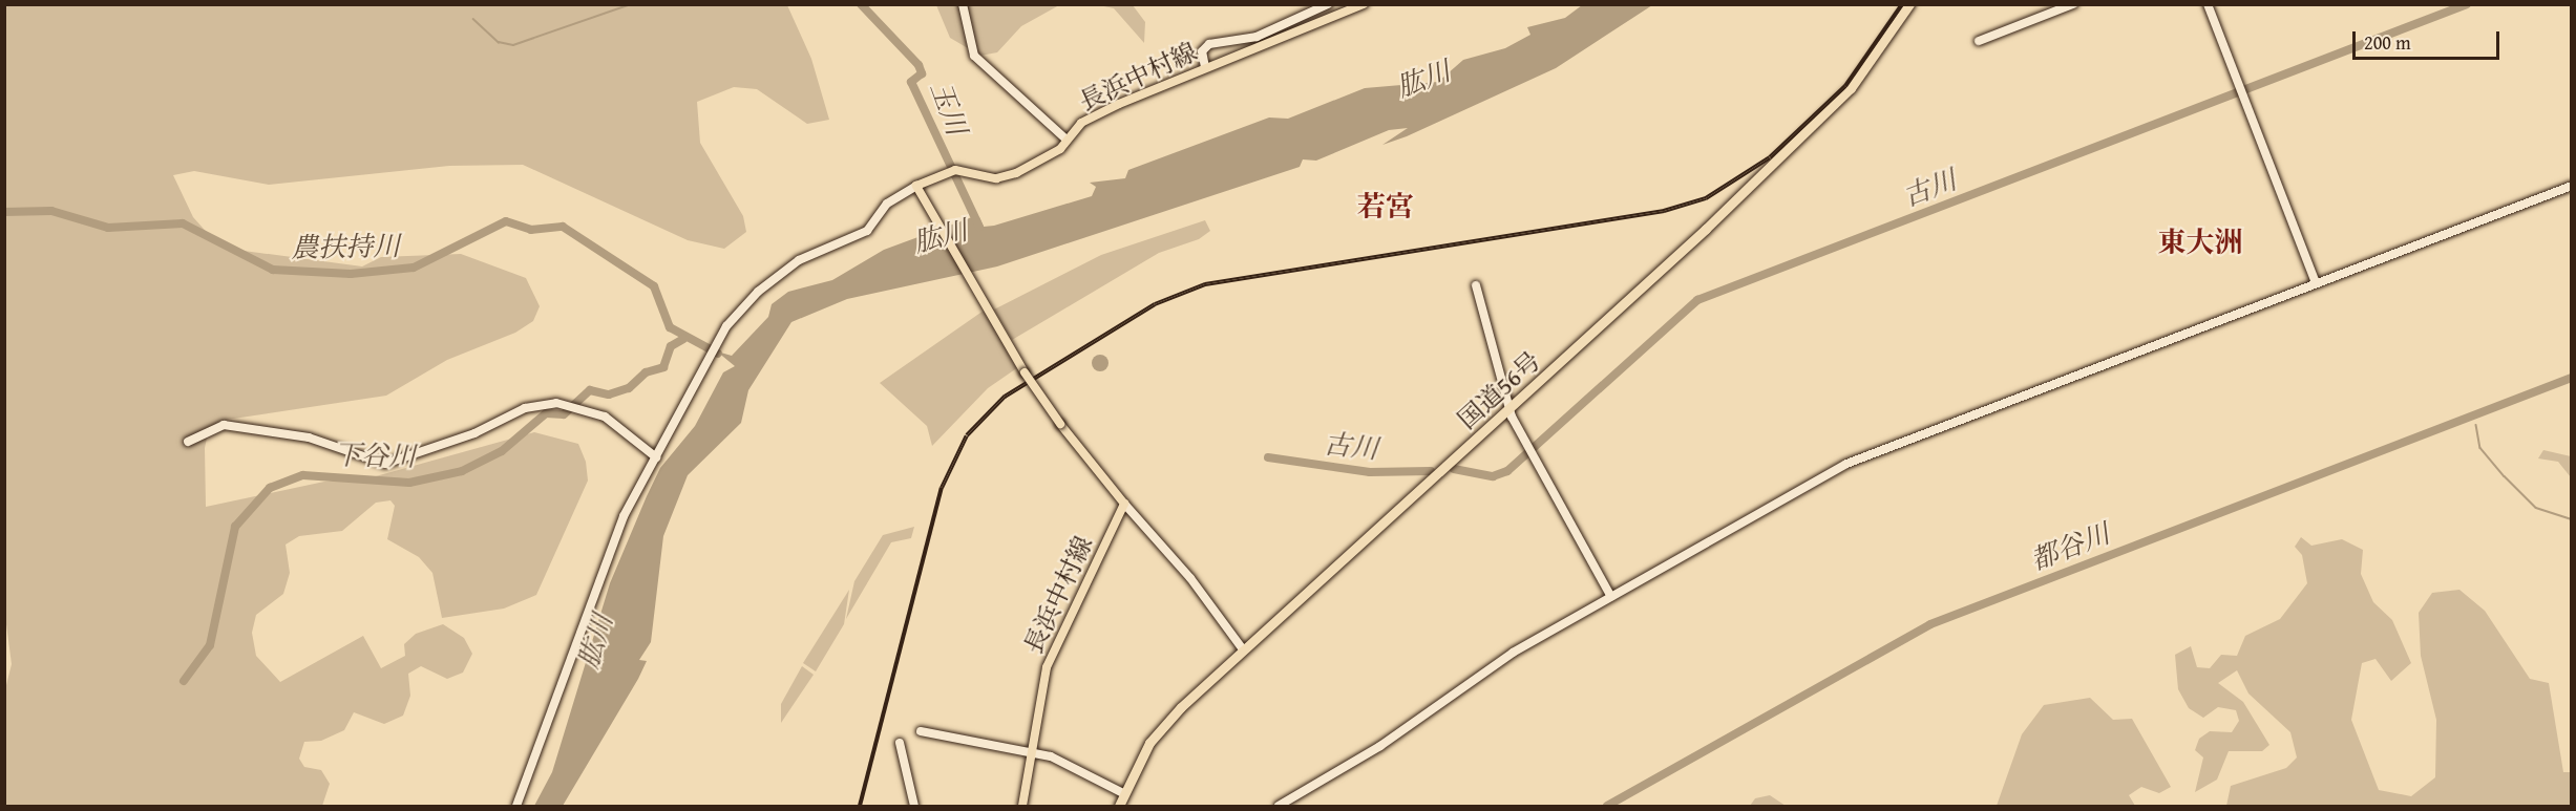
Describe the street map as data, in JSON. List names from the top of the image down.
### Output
{
  "streets": {
    "highway": ["国道56号"],
    "main road": ["長浜中村線"]
  },
  "districts": ["若宮", "東大洲"],
  "water": [
    "肱川",
    "玉川",
    "古川",
    "農扶持川",
    "下谷川",
    "都谷川"
  ],
  "scale_bar": "200 m"
}
